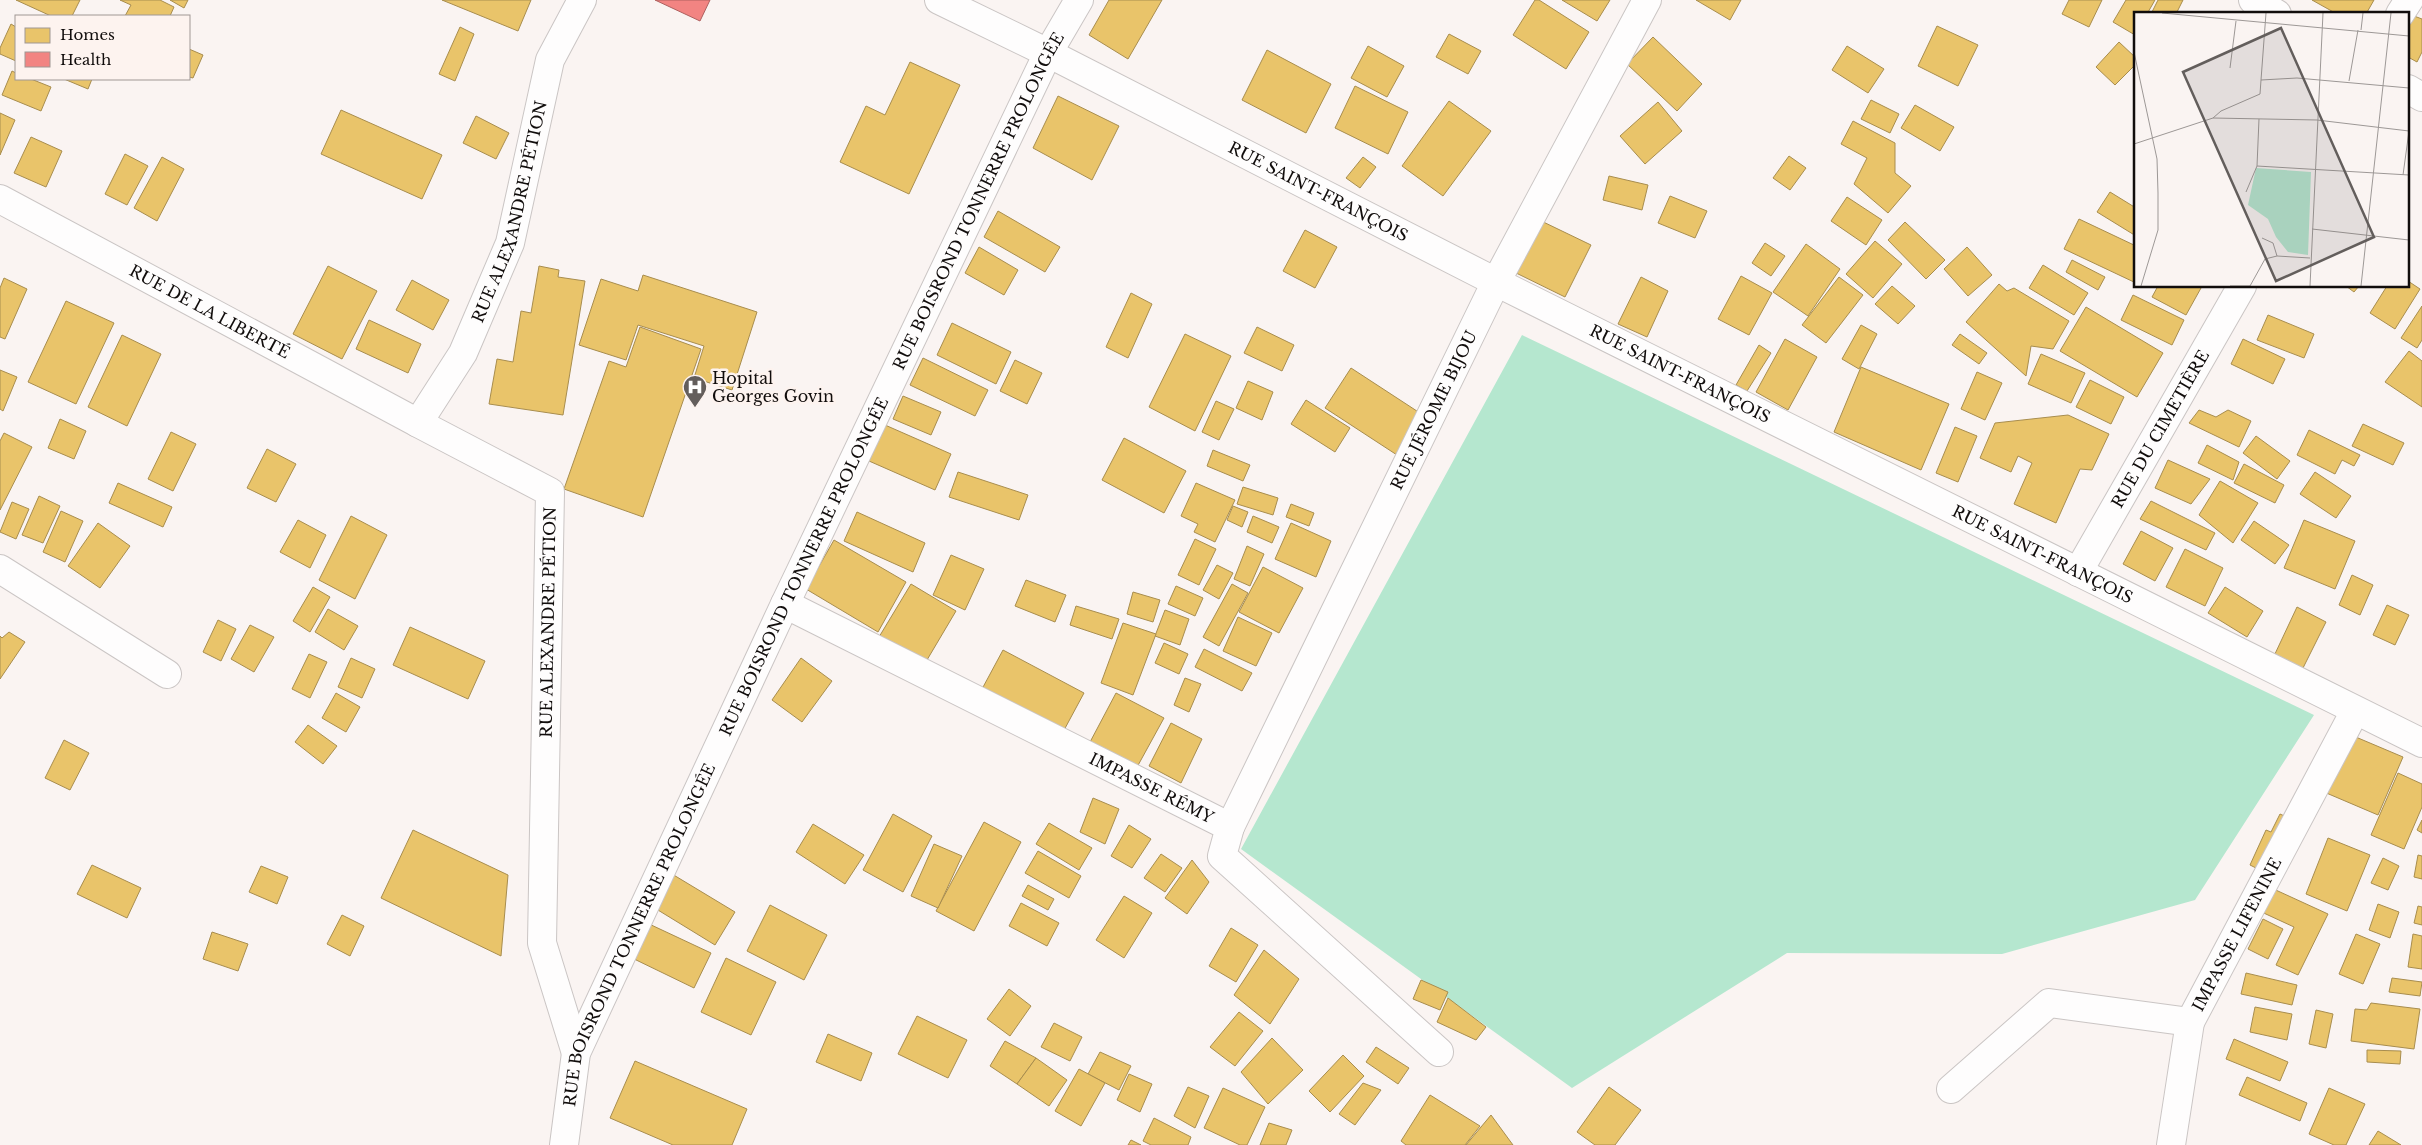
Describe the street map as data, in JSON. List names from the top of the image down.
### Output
{
  "streets": {
    "street": [
      "RUE SAINT-FRANÇOIS",
      "RUE BOISROND TONNERRE PROLONGÉE",
      "RUE ALEXANDRE PÉTION",
      "RUE DE LA LIBERTÉ",
      "RUE JÉROME BIJOU",
      "RUE DU CIMETIÈRE",
      "IMPASSE RÉMY",
      "IMPASSE LIFENINE"
    ]
  },
  "crossings": [
    ["RUE SAINT-FRANÇOIS", "RUE BOISROND TONNERRE PROLONGÉE"],
    ["RUE SAINT-FRANÇOIS", "RUE JÉROME BIJOU"],
    ["RUE SAINT-FRANÇOIS", "RUE DU CIMETIÈRE"],
    ["RUE SAINT-FRANÇOIS", "IMPASSE LIFENINE"],
    ["RUE BOISROND TONNERRE PROLONGÉE", "RUE ALEXANDRE PÉTION"],
    ["RUE BOISROND TONNERRE PROLONGÉE", "IMPASSE RÉMY"],
    ["RUE ALEXANDRE PÉTION", "RUE DE LA LIBERTÉ"],
    ["RUE JÉROME BIJOU", "IMPASSE RÉMY"]
  ],
  "places": {
    "hospital": ["Hopital Georges Govin"]
  },
  "legend": ["Homes", "Health"]
}
